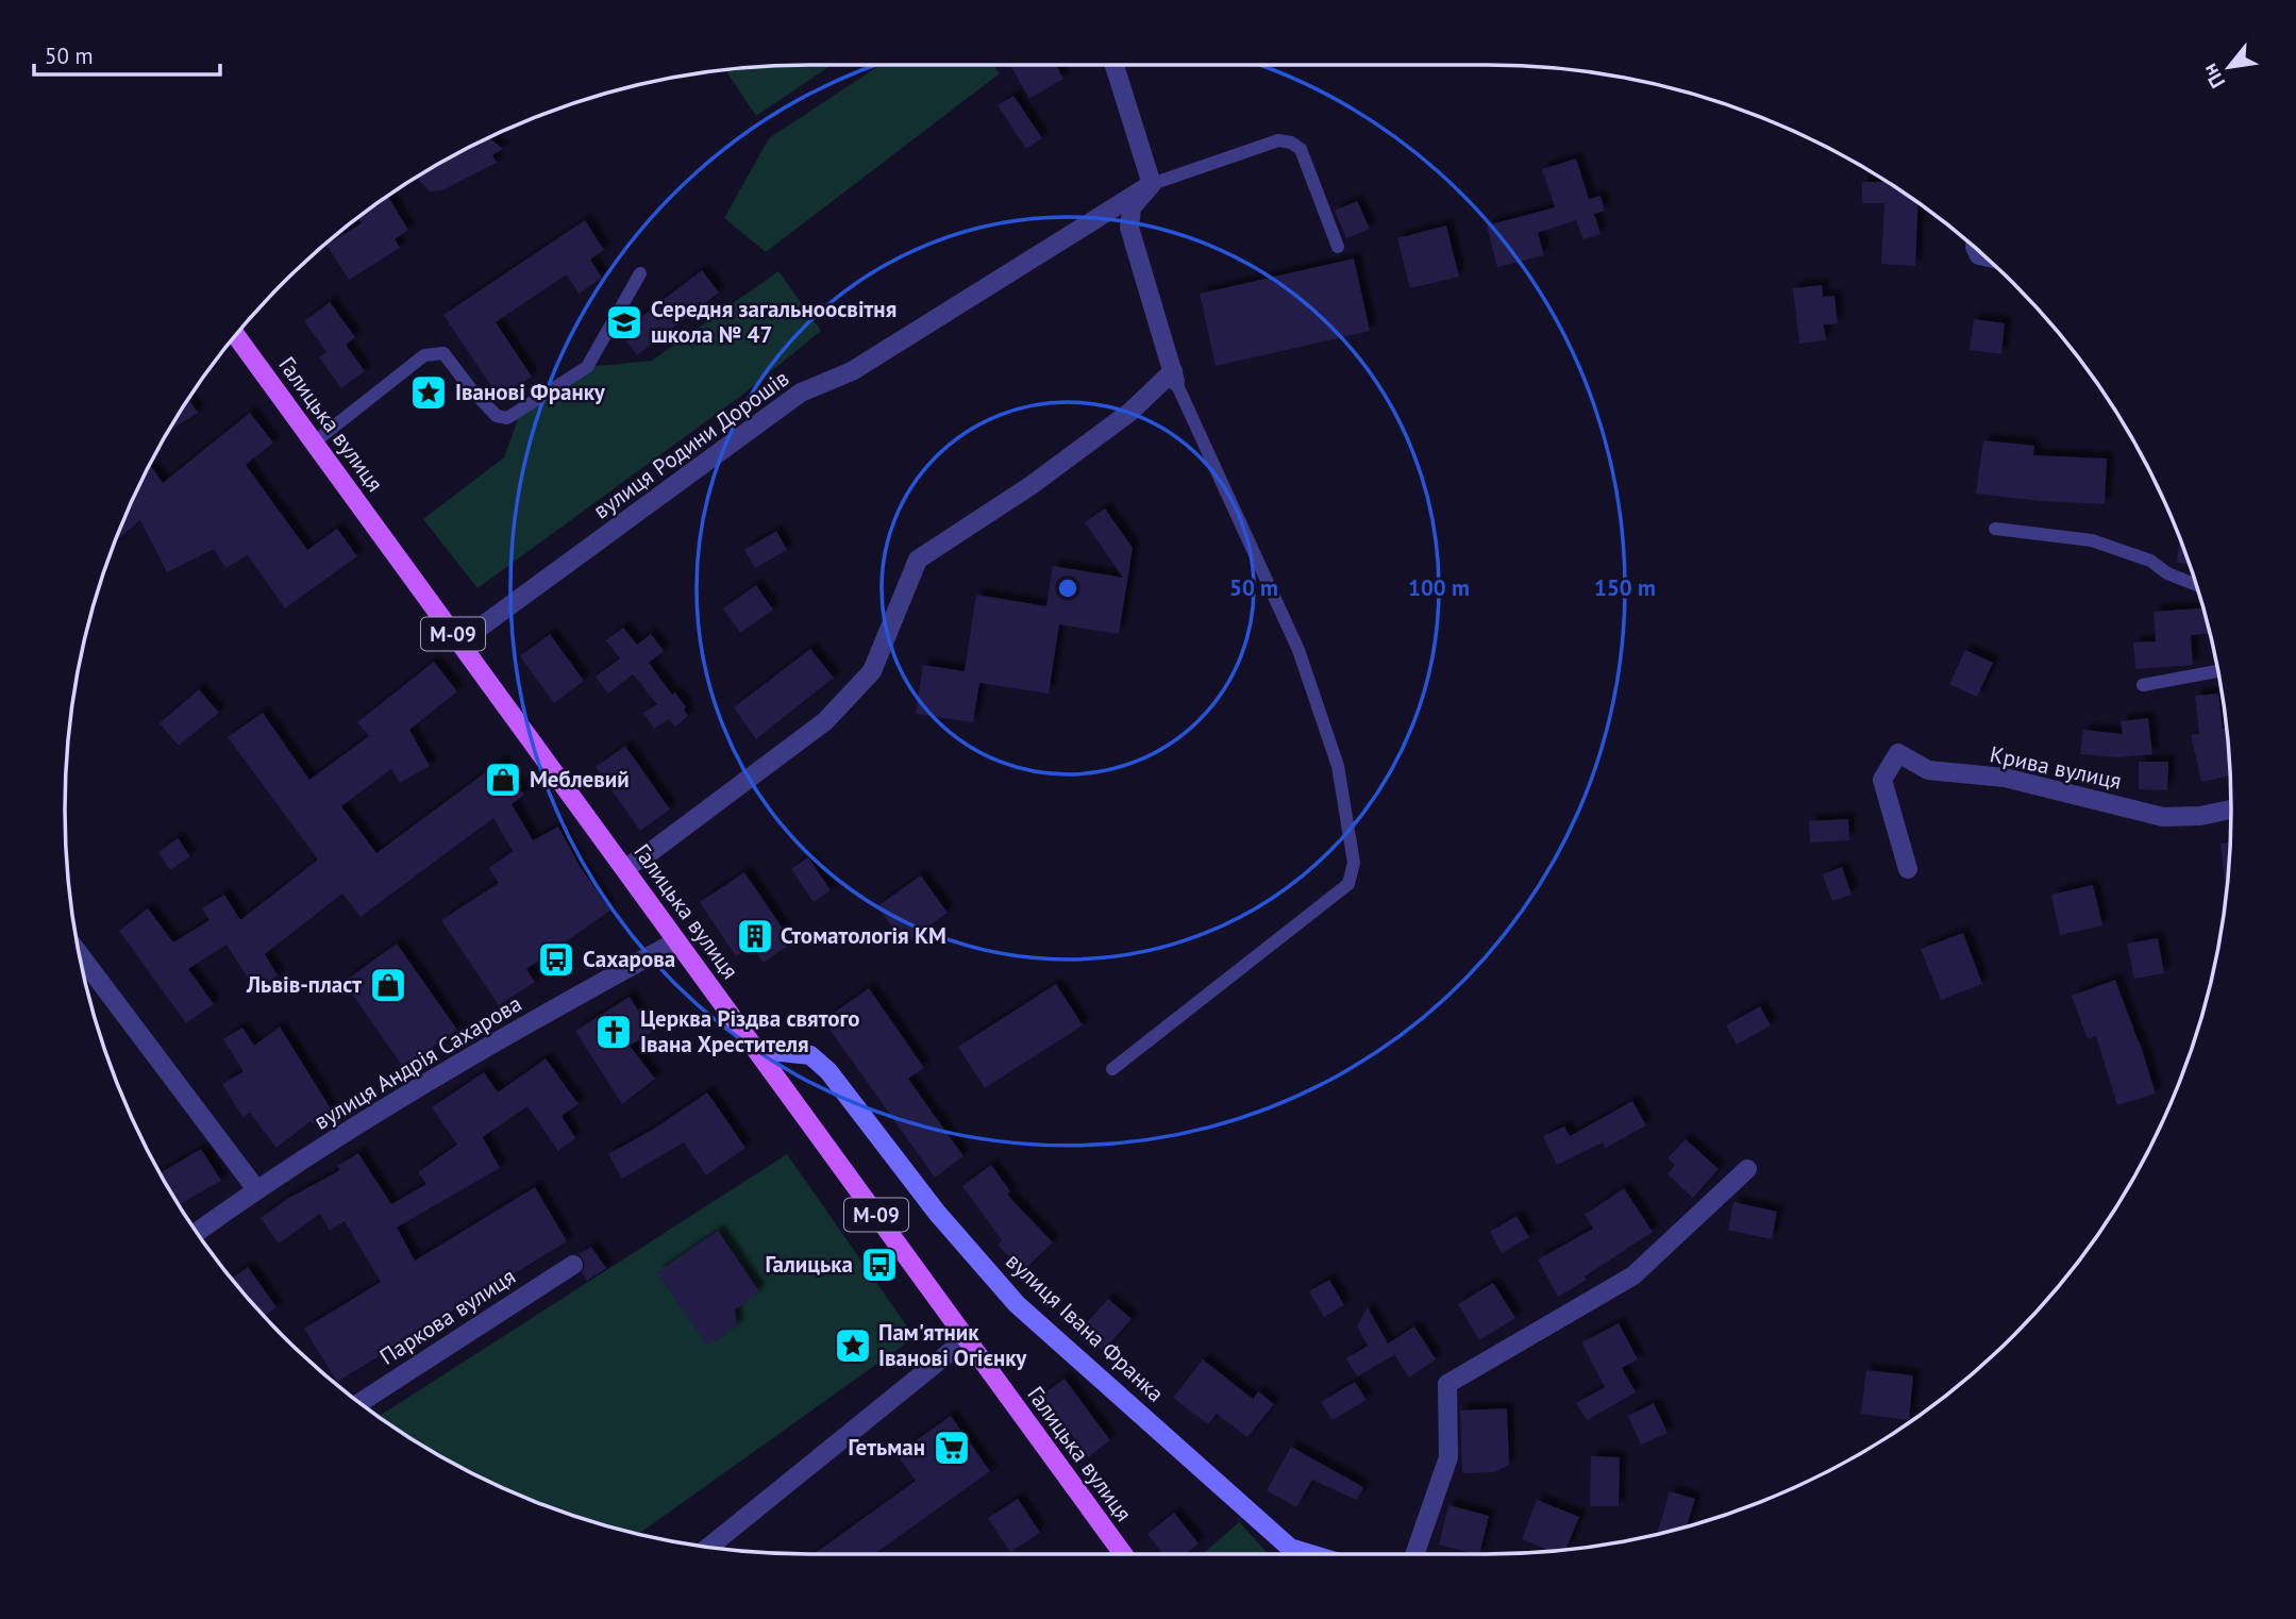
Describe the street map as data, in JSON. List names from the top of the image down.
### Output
{
  "streets": {
    "main road": ["Галицька вулиця", "М-09"],
    "street": [
      "вулиця Родини Дорошів",
      "Крива вулиця",
      "вулиця Андрія Сахарова",
      "Паркова вулиця",
      "вулиця Івана Франка"
    ]
  },
  "crossings": [
    ["Галицька вулиця", "вулиця Родини Дорошів"],
    ["Галицька вулиця", "вулиця Андрія Сахарова"],
    ["Галицька вулиця", "вулиця Івана Франка"]
  ],
  "places": {
    "school or university": ["Середня загальноосвітня школа № 47"],
    "place": ["Іванові Франку", "Пам'ятник Іванові Огієнку"],
    "shop": ["Меблевий", "Львів-пласт"],
    "building": ["Стоматологія KM"],
    "bus stop": ["Сахарова", "Галицька"],
    "church": ["Церква Різдва святого Івана Хрестителя"],
    "supermarket": ["Гетьман"]
  },
  "scale_bar": "50 m",
  "north": "bottom left",
  "rings": ["50 m", "100 m", "150 m"]
}
